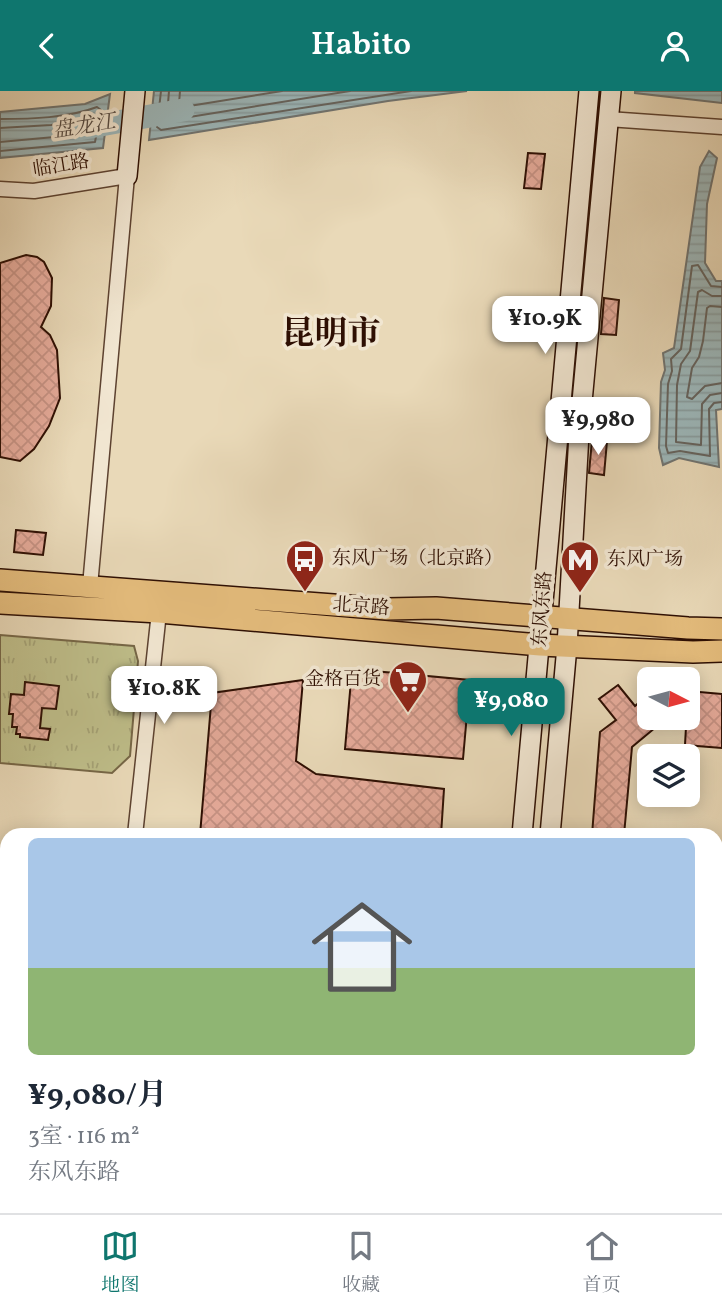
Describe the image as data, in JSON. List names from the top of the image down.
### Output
{
  "streets": {
    "main road": ["北京路", "东风东路"],
    "street": ["临江路"]
  },
  "crossings": [
    ["北京路", "东风东路"]
  ],
  "districts": ["昆明市"],
  "water": ["盘龙江"],
  "places": {
    "bus stop": ["东风广场（北京路）"],
    "metro station": ["东风广场"],
    "supermarket": ["金格百货"]
  },
  "north": "right",
  "page": {
    "header": "Habito",
    "price": [
      "¥10.9K",
      "¥9,980",
      "¥10.8K",
      "¥9,080"
    ],
    "list": [
      {
        "name": "¥9,080/月",
        "note": "3室 · 116 m² · 东风东路"
      }
    ],
    "tabs": ["地图", "收藏", "首页"]
  }
}
